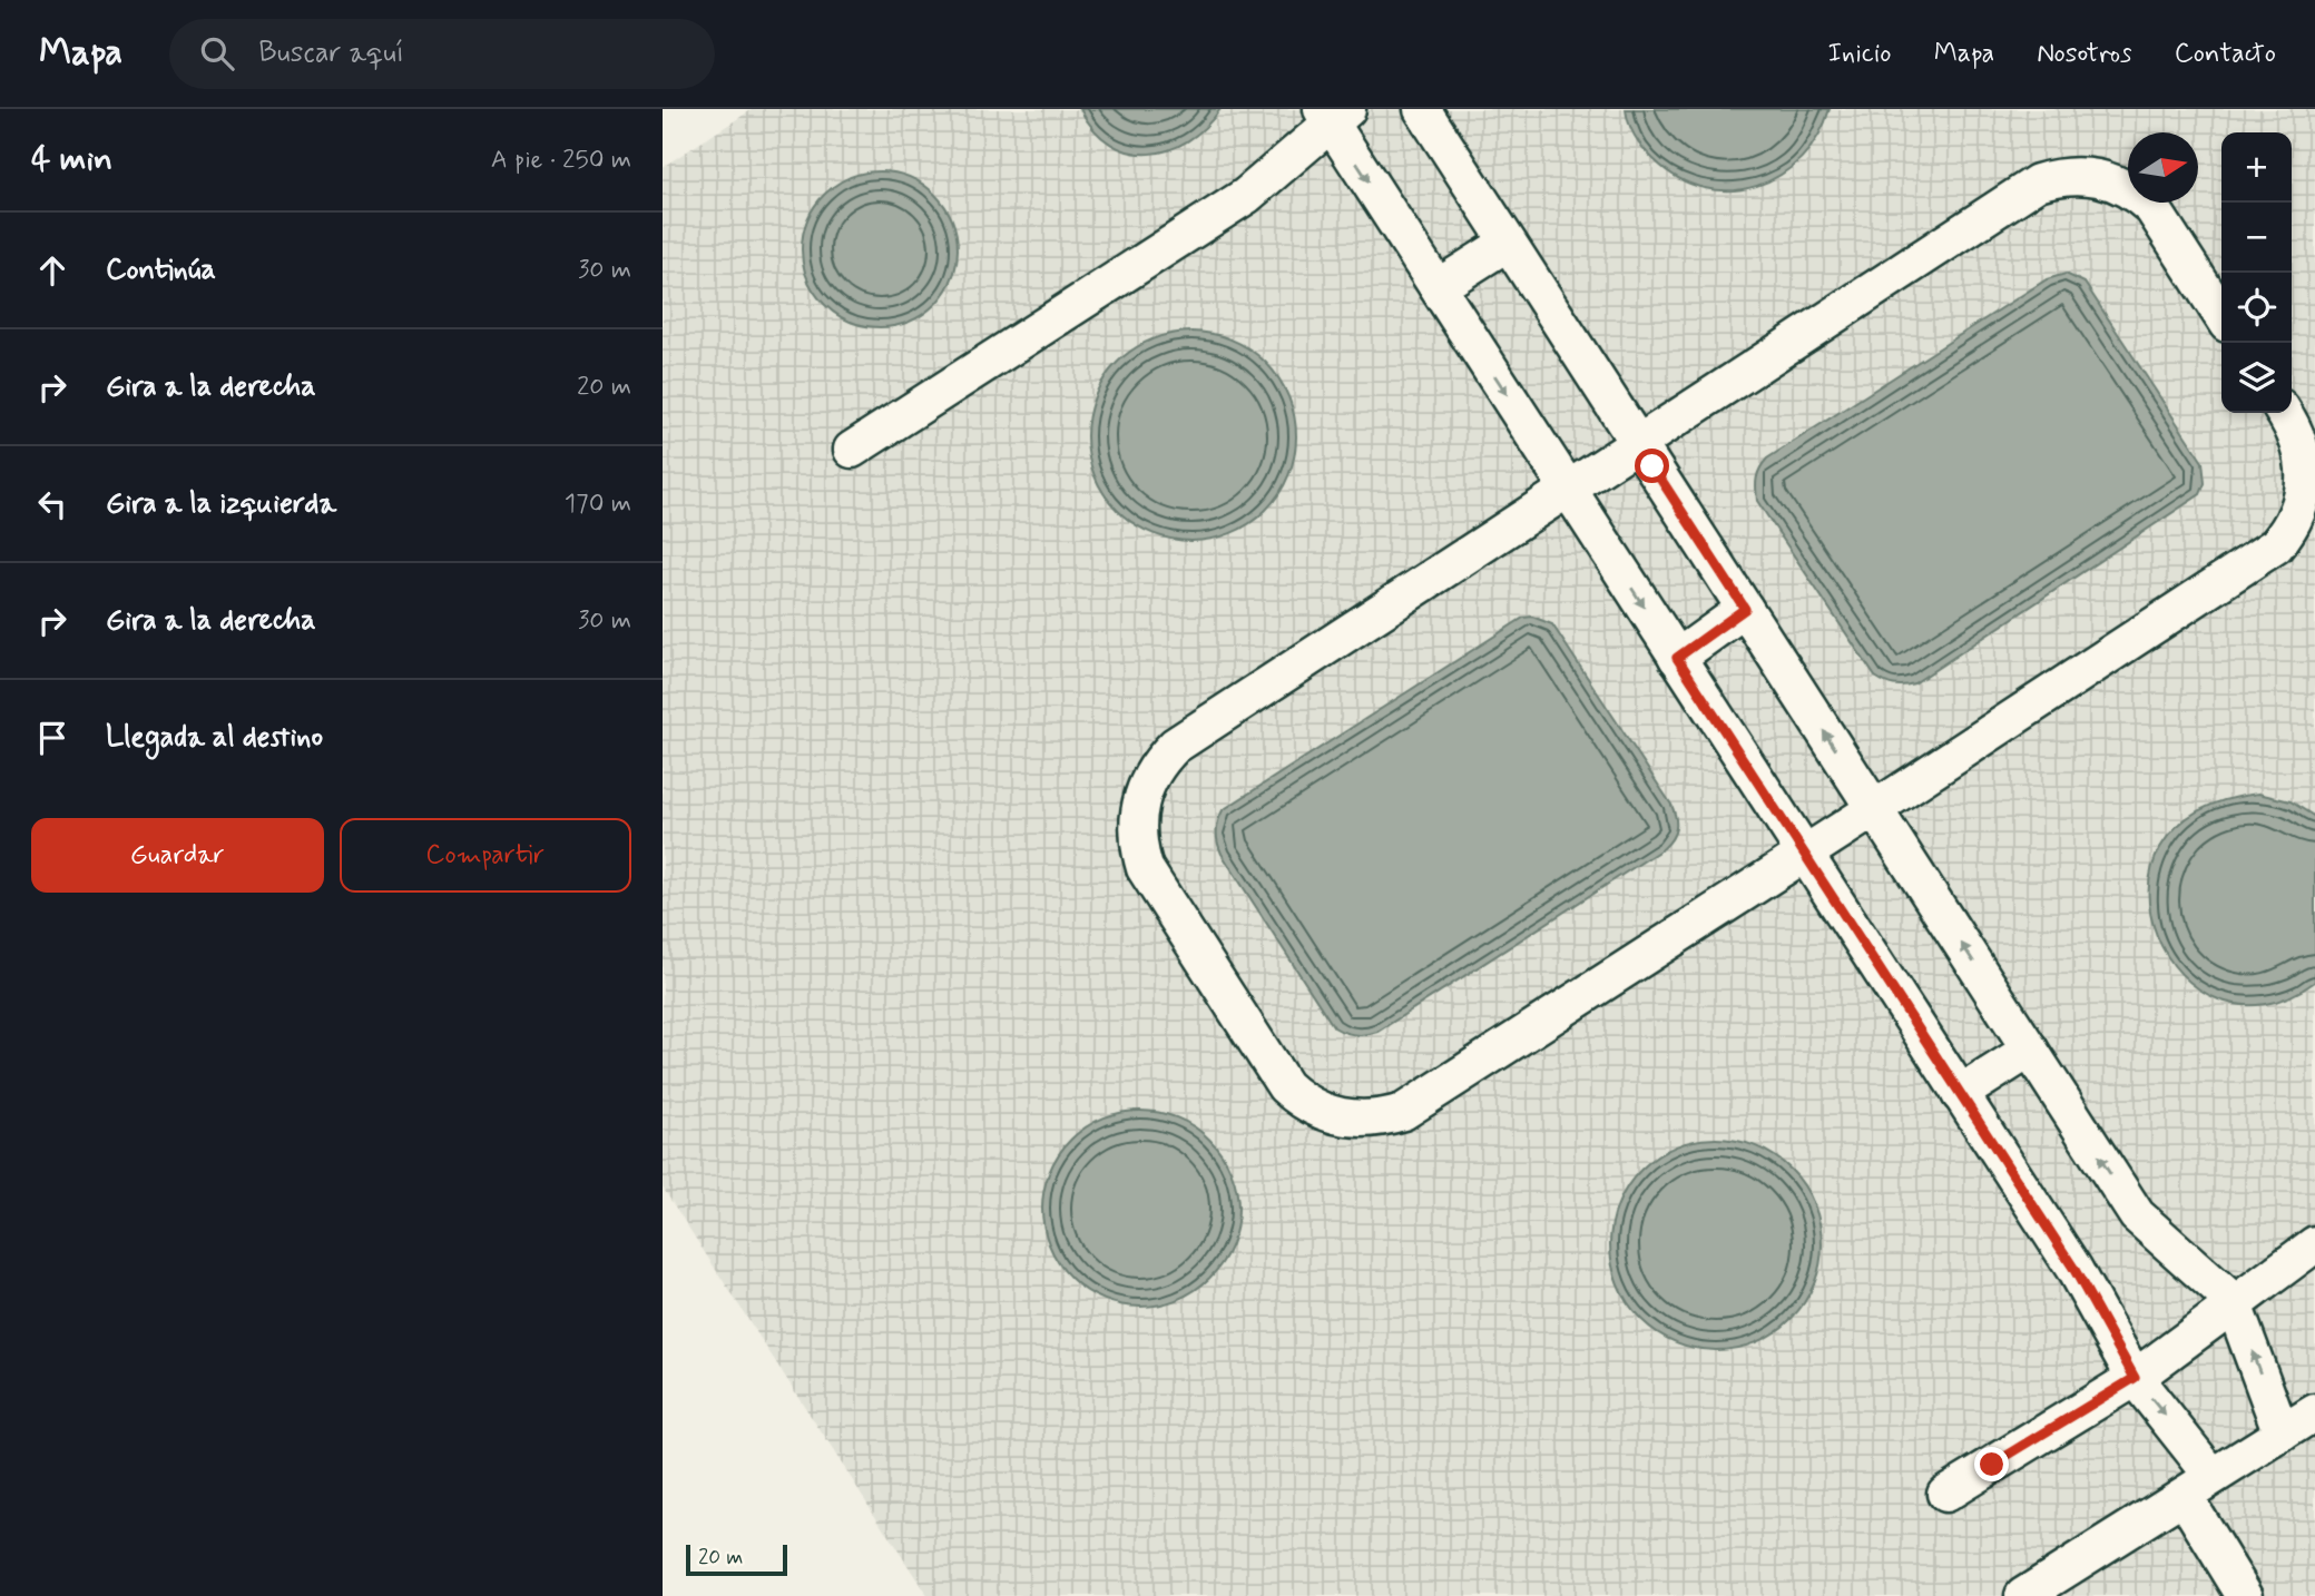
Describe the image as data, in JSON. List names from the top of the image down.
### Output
{
  "scale_bar": "20 m",
  "north": "right",
  "page": {
    "header": "Mapa",
    "search": "Buscar aquí",
    "nav": [
      "Inicio",
      "Mapa",
      "Nosotros",
      "Contacto"
    ],
    "heading": ["4 min", "A pie · 250 m"],
    "map_buttons": ["+", "−"],
    "list": [
      ["Continúa", "30 m"],
      ["Gira a la derecha", "20 m"],
      ["Gira a la izquierda", "170 m"],
      ["Gira a la derecha", "30 m"],
      "Llegada al destino"
    ],
    "buttons": ["Guardar", "Compartir"],
    "scale": "20 m"
  }
}
